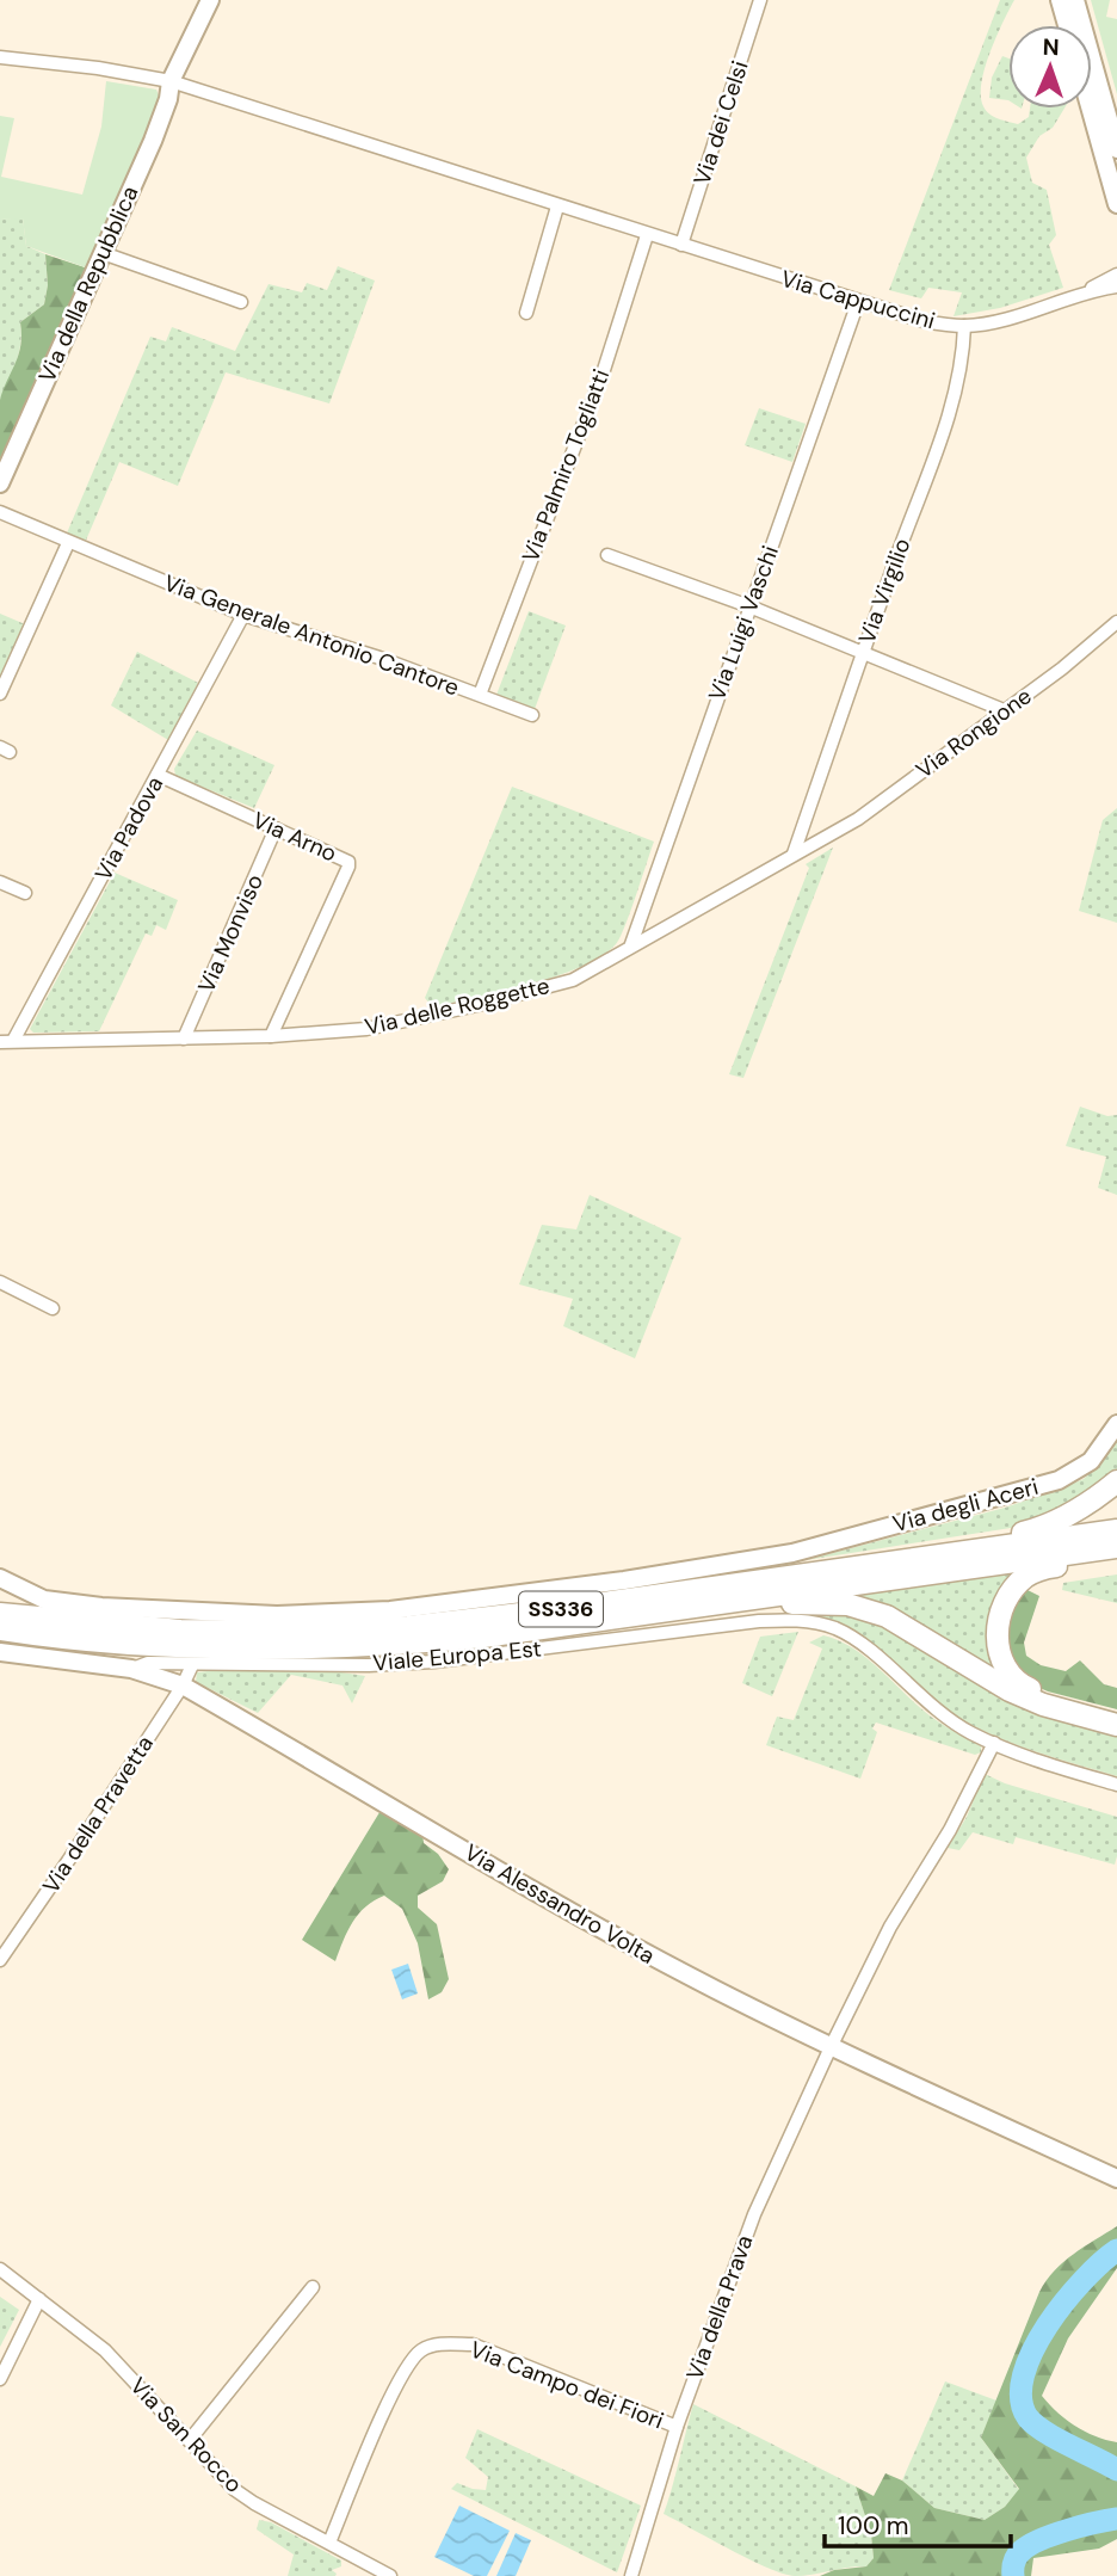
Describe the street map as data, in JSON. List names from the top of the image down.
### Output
{
  "streets": {
    "highway": ["SS336"],
    "street": [
      "Via dei Celsi",
      "Via della Repubblica",
      "Via Cappuccini",
      "Via Palmiro Togliatti",
      "Via Virgilio",
      "Via Luigi Vaschi",
      "Via Generale Antonio Cantore",
      "Via Rongione",
      "Via Padova",
      "Via Arno",
      "Via Monviso",
      "Via delle Roggette",
      "Via degli Aceri",
      "Viale Europa Est",
      "Via della Pravetta",
      "Via Alessandro Volta",
      "Via della Prava",
      "Via Campo dei Fiori",
      "Via San Rocco"
    ]
  },
  "crossings": [
    ["Via dei Celsi", "Via Cappuccini"],
    ["Via della Repubblica", "Via Cappuccini"],
    ["Via Cappuccini", "Via Palmiro Togliatti"],
    ["Via Cappuccini", "Via Virgilio"],
    ["Via Cappuccini", "Via Luigi Vaschi"],
    ["Via Palmiro Togliatti", "Via Generale Antonio Cantore"],
    ["Via Virgilio", "Via delle Roggette"],
    ["Via Luigi Vaschi", "Via delle Roggette"],
    ["Via Generale Antonio Cantore", "Via Padova"],
    ["Via Rongione", "Via delle Roggette"],
    ["Via Padova", "Via Arno"],
    ["Via Padova", "Via delle Roggette"],
    ["Via Arno", "Via Monviso"],
    ["Via Arno", "Via delle Roggette"],
    ["Via Monviso", "Via delle Roggette"],
    ["Viale Europa Est", "Via della Pravetta"],
    ["Viale Europa Est", "Via Alessandro Volta"],
    ["Via della Pravetta", "Via Alessandro Volta"],
    ["Via Alessandro Volta", "Via della Prava"],
    ["Via della Prava", "Via Campo dei Fiori"],
    ["Via Campo dei Fiori", "Via San Rocco"]
  ],
  "scale_bar": "100 m",
  "north": "top"
}
